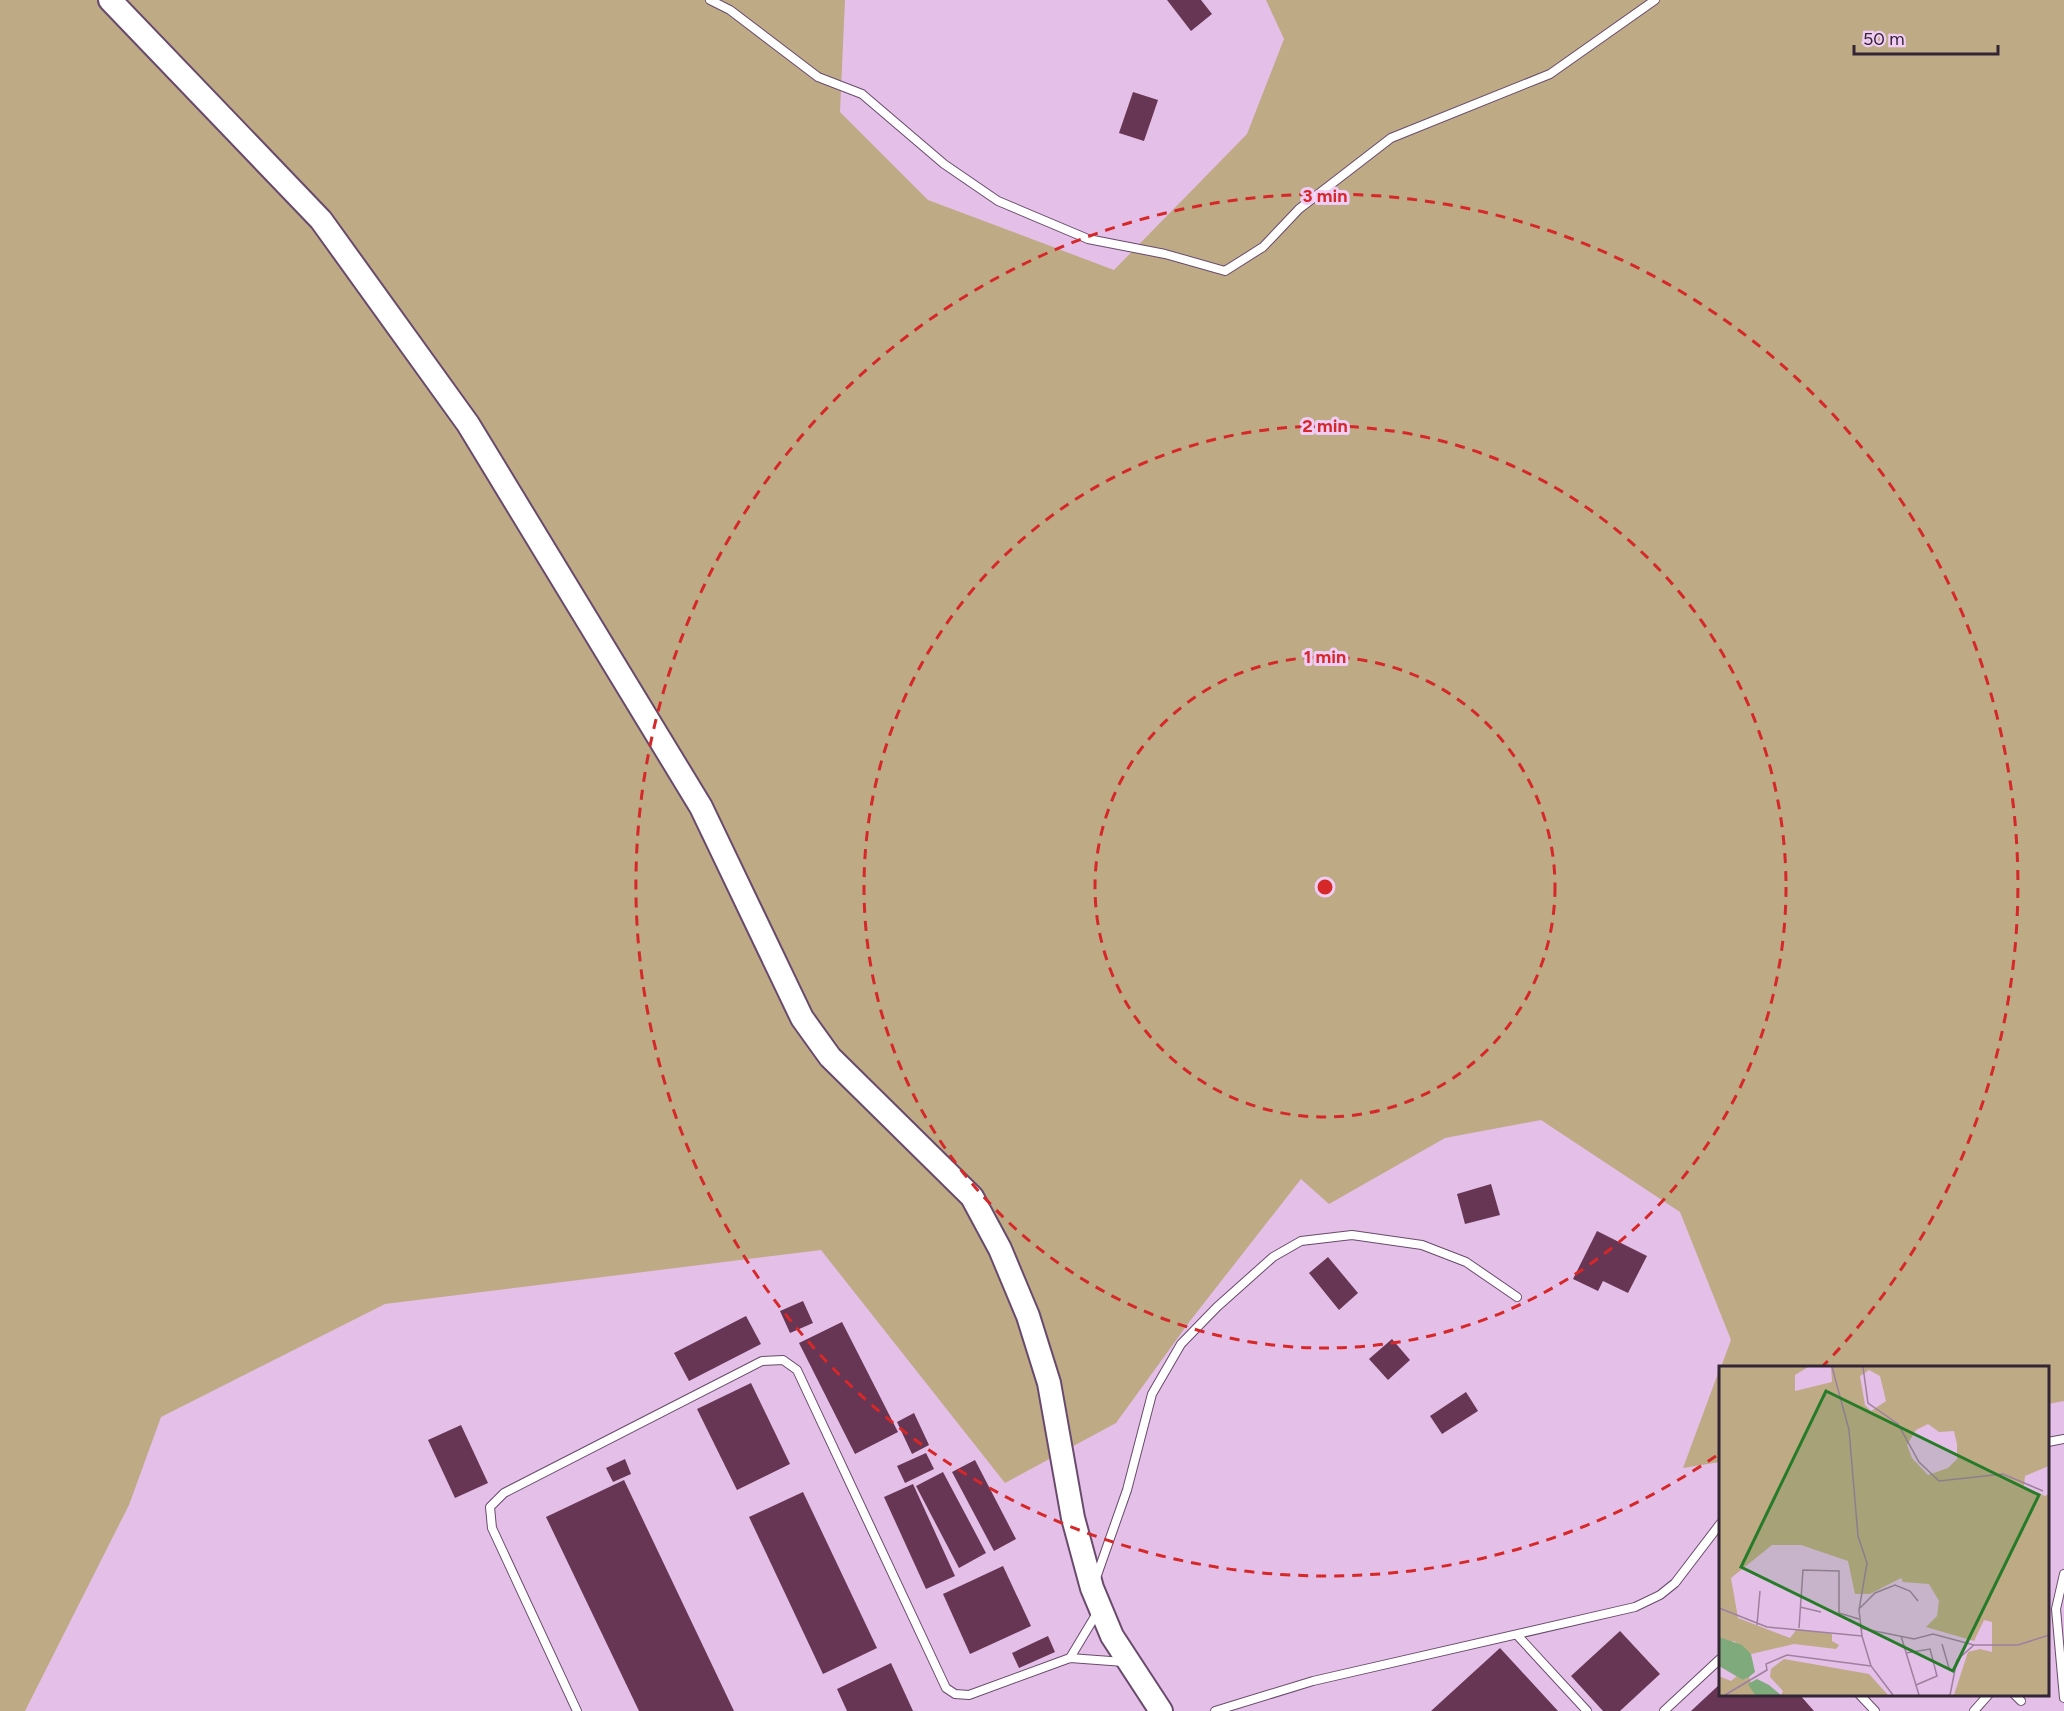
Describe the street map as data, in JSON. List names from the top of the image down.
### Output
{
  "scale_bar": "50 m",
  "rings": ["3 min", "2 min", "1 min"]
}
